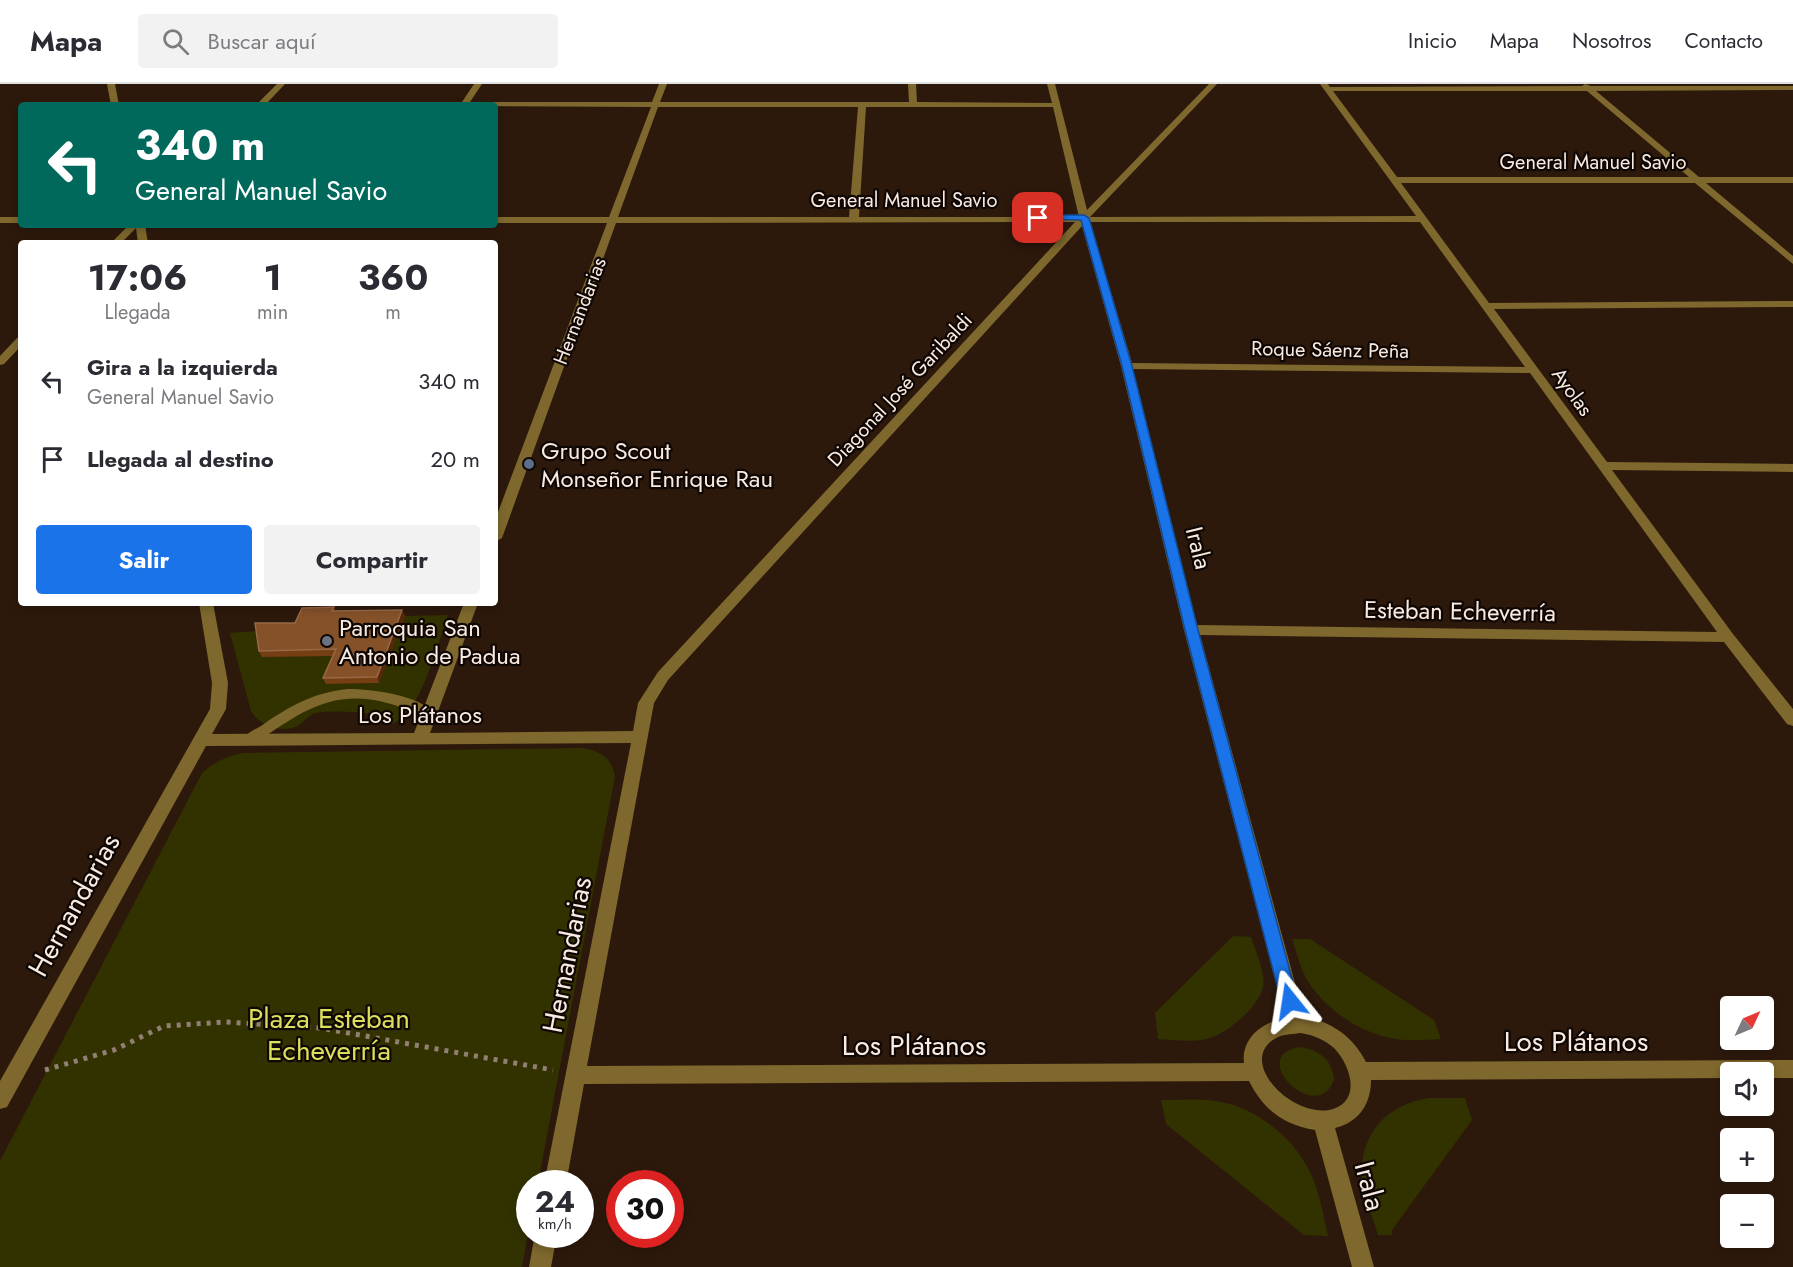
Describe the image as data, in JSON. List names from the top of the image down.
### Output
{
  "streets": {
    "street": [
      "General Manuel Savio",
      "Hernandarias",
      "Roque Sáenz Peña",
      "Diagonal José Garibaldi",
      "Ayolas",
      "Irala",
      "Esteban Echeverría",
      "Los Plátanos"
    ]
  },
  "crossings": [
    ["General Manuel Savio", "Hernandarias"],
    ["General Manuel Savio", "Diagonal José Garibaldi"],
    ["General Manuel Savio", "Ayolas"],
    ["General Manuel Savio", "Irala"],
    ["Hernandarias", "Diagonal José Garibaldi"],
    ["Hernandarias", "Los Plátanos"],
    ["Roque Sáenz Peña", "Ayolas"],
    ["Roque Sáenz Peña", "Irala"],
    ["Diagonal José Garibaldi", "Irala"],
    ["Diagonal José Garibaldi", "Los Plátanos"],
    ["Ayolas", "Esteban Echeverría"],
    ["Irala", "Esteban Echeverría"],
    ["Irala", "Los Plátanos"]
  ],
  "parks": ["Plaza Esteban Echeverría"],
  "places": ["Grupo Scout Monseñor Enrique Rau", "Parroquia San Antonio de Padua"],
  "north": "top right",
  "page": {
    "header": "Mapa",
    "search": "Buscar aquí",
    "nav": [
      "Inicio",
      "Mapa",
      "Nosotros",
      "Contacto"
    ],
    "turn": ["340 m", "General Manuel Savio"],
    "eta": [
      "17:06",
      "Llegada",
      "1",
      "min",
      "360",
      "m"
    ],
    "list": [
      {
        "name": "Gira a la izquierda",
        "note": "General Manuel Savio",
        "value": "340 m"
      },
      {
        "name": "Llegada al destino",
        "value": "20 m"
      }
    ],
    "buttons": ["Salir", "Compartir"],
    "map_buttons": ["+", "−"],
    "speed": "24 km/h",
    "limit": "30"
  }
}
